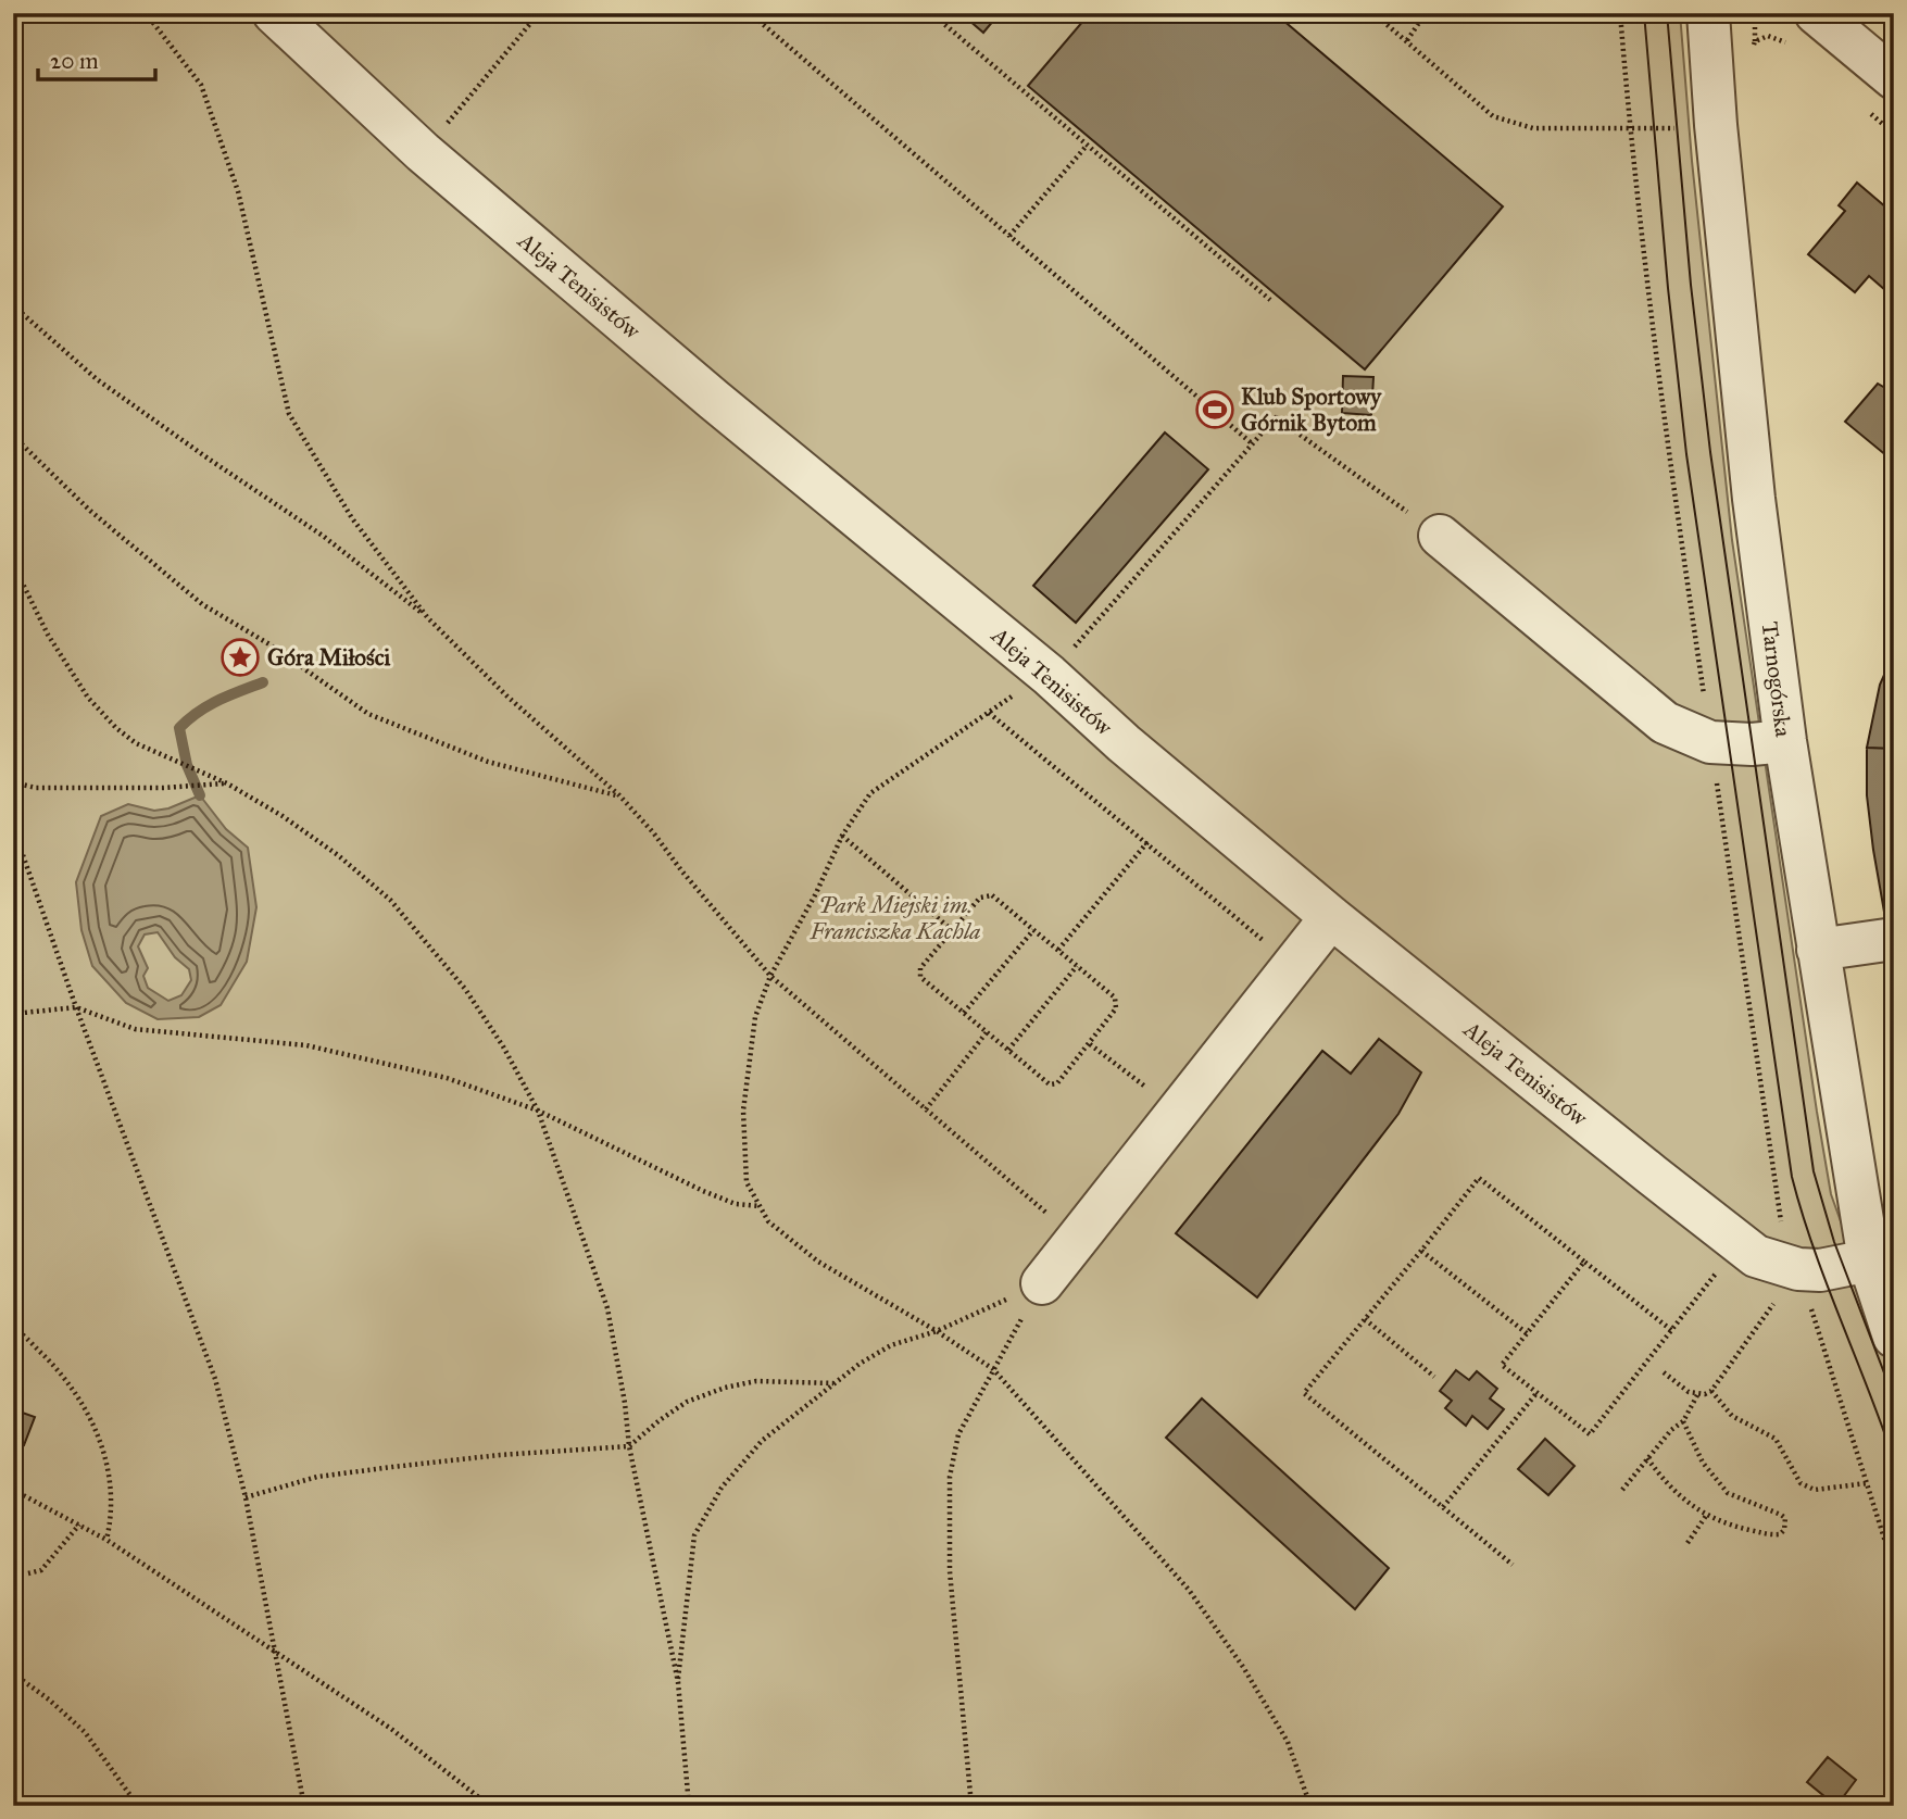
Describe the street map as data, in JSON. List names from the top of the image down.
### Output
{
  "streets": {
    "street": ["Aleja Tenisistów", "Tarnogórska"]
  },
  "crossings": [
    ["Aleja Tenisistów", "Tarnogórska"]
  ],
  "parks": ["Park Miejski im. Franciszka Kachla"],
  "places": {
    "sports": ["Klub Sportowy Górnik Bytom"],
    "place": ["Góra Miłości"]
  },
  "scale_bar": "20 m"
}
